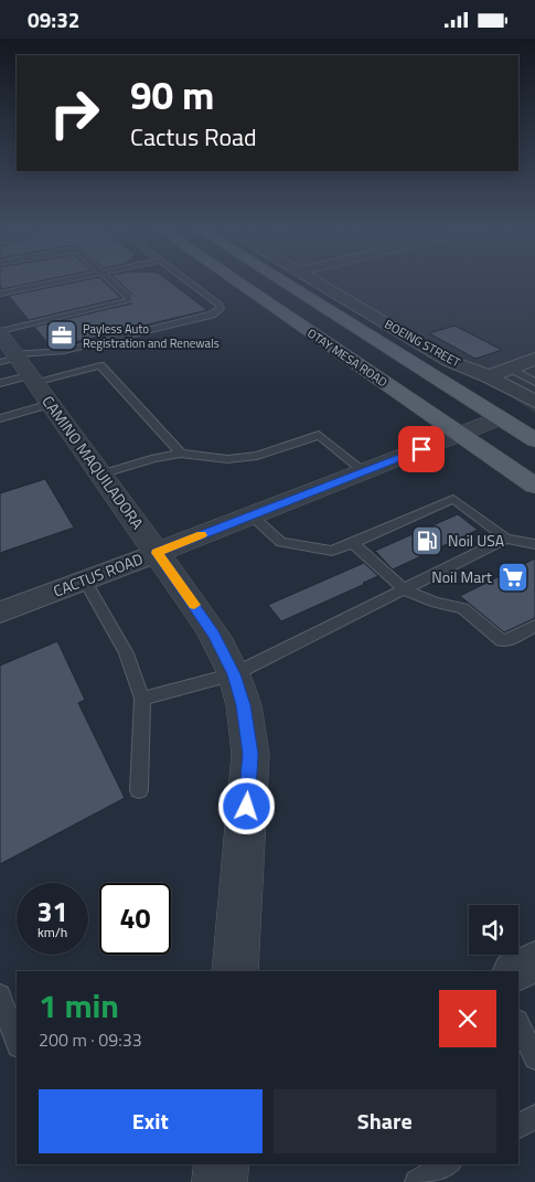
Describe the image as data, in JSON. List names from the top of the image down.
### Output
{
  "streets": {
    "main road": ["OTAY MESA ROAD"],
    "street": ["BOEING STREET", "CAMINO MAQUILADORA", "CACTUS ROAD"]
  },
  "crossings": [
    ["BOEING STREET", "CACTUS ROAD"],
    ["OTAY MESA ROAD", "CACTUS ROAD"],
    ["CAMINO MAQUILADORA", "CACTUS ROAD"]
  ],
  "places": {
    "office": ["Payless Auto Registration and Renewals"],
    "fuel station": ["Noil USA"],
    "supermarket": ["Noil Mart"]
  },
  "page": {
    "status": "09:32",
    "turn": ["90 m", "Cactus Road"],
    "speed": "31 km/h",
    "limit": "40",
    "heading": ["1 min", "200 m · 09:33"],
    "buttons": ["Exit", "Share"]
  }
}
